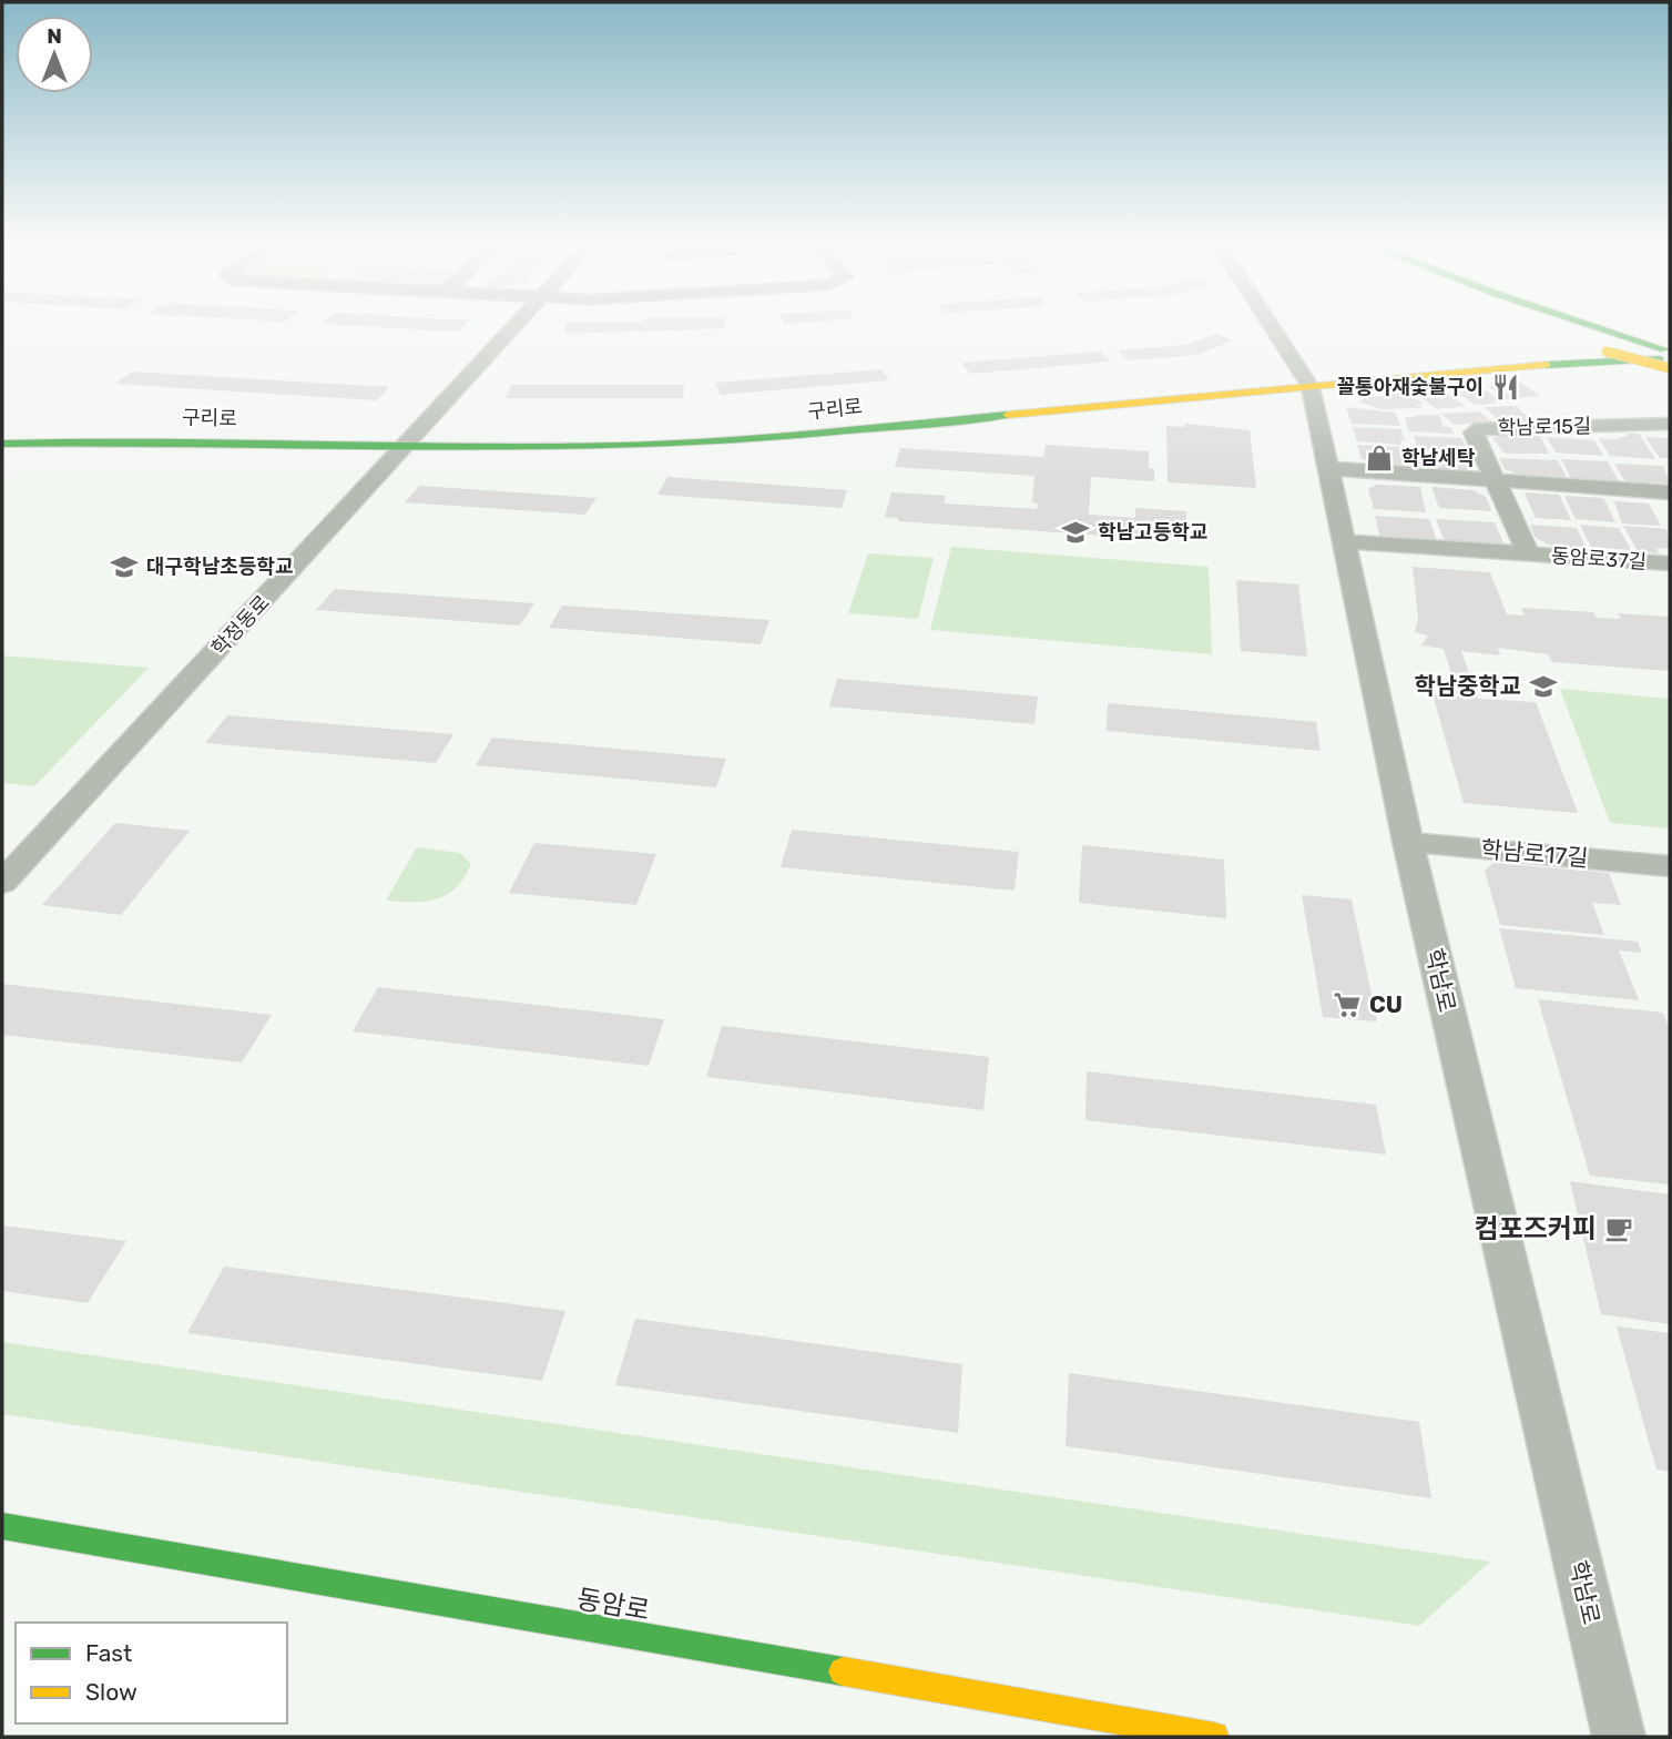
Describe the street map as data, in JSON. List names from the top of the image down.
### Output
{
  "streets": {
    "street": [
      "구리로",
      "학남로15길",
      "동암로37길",
      "학정동로",
      "학남로17길",
      "학남로",
      "동암로"
    ]
  },
  "crossings": [
    ["구리로", "학정동로"],
    ["구리로", "학남로"],
    ["동암로37길", "학남로"],
    ["학남로17길", "학남로"]
  ],
  "places": {
    "restaurant": ["꼴통아재숯불구이"],
    "shop": ["학남세탁"],
    "school or university": ["학남고등학교", "대구학남초등학교", "학남중학교"],
    "supermarket": ["CU"],
    "cafe": ["컴포즈커피"]
  },
  "legend": ["Fast", "Slow"],
  "north": "top"
}
